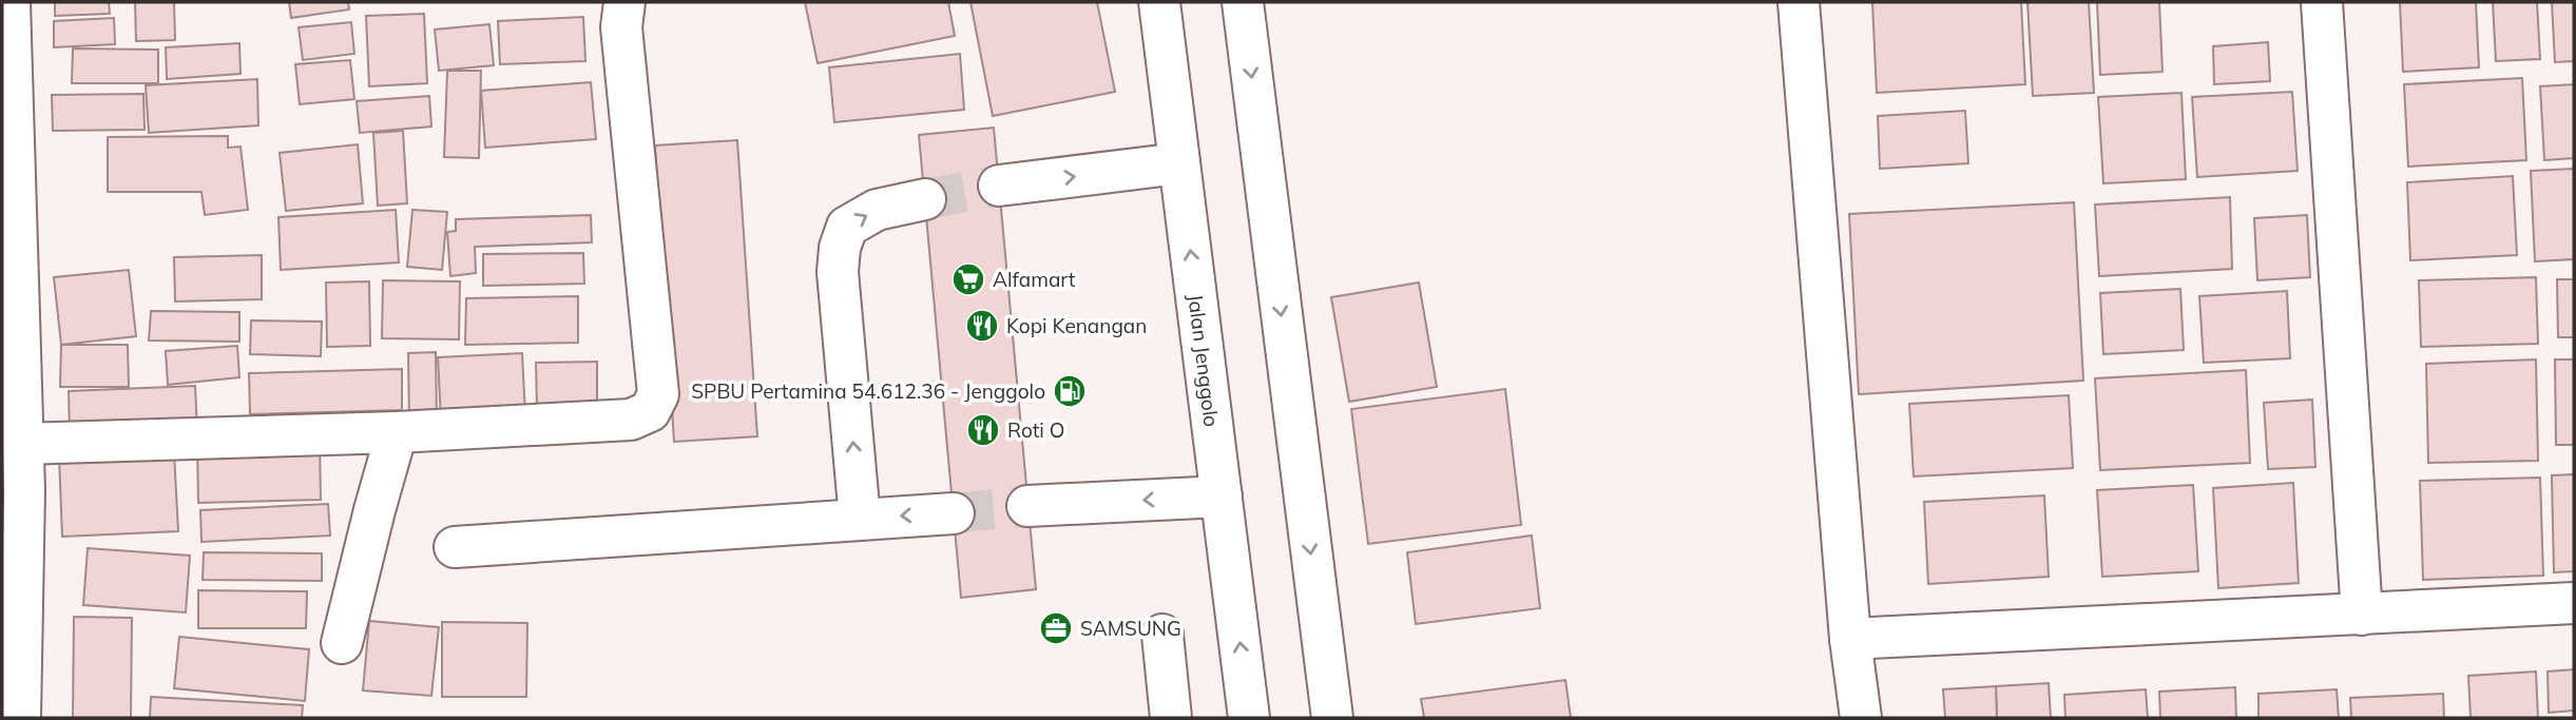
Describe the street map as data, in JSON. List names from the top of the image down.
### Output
{
  "streets": {
    "main road": ["Jalan Jenggolo"]
  },
  "places": {
    "supermarket": ["Alfamart"],
    "restaurant": ["Kopi Kenangan", "Roti O"],
    "fuel station": ["SPBU Pertamina 54.612.36 - Jenggolo"],
    "office": ["SAMSUNG"]
  }
}
